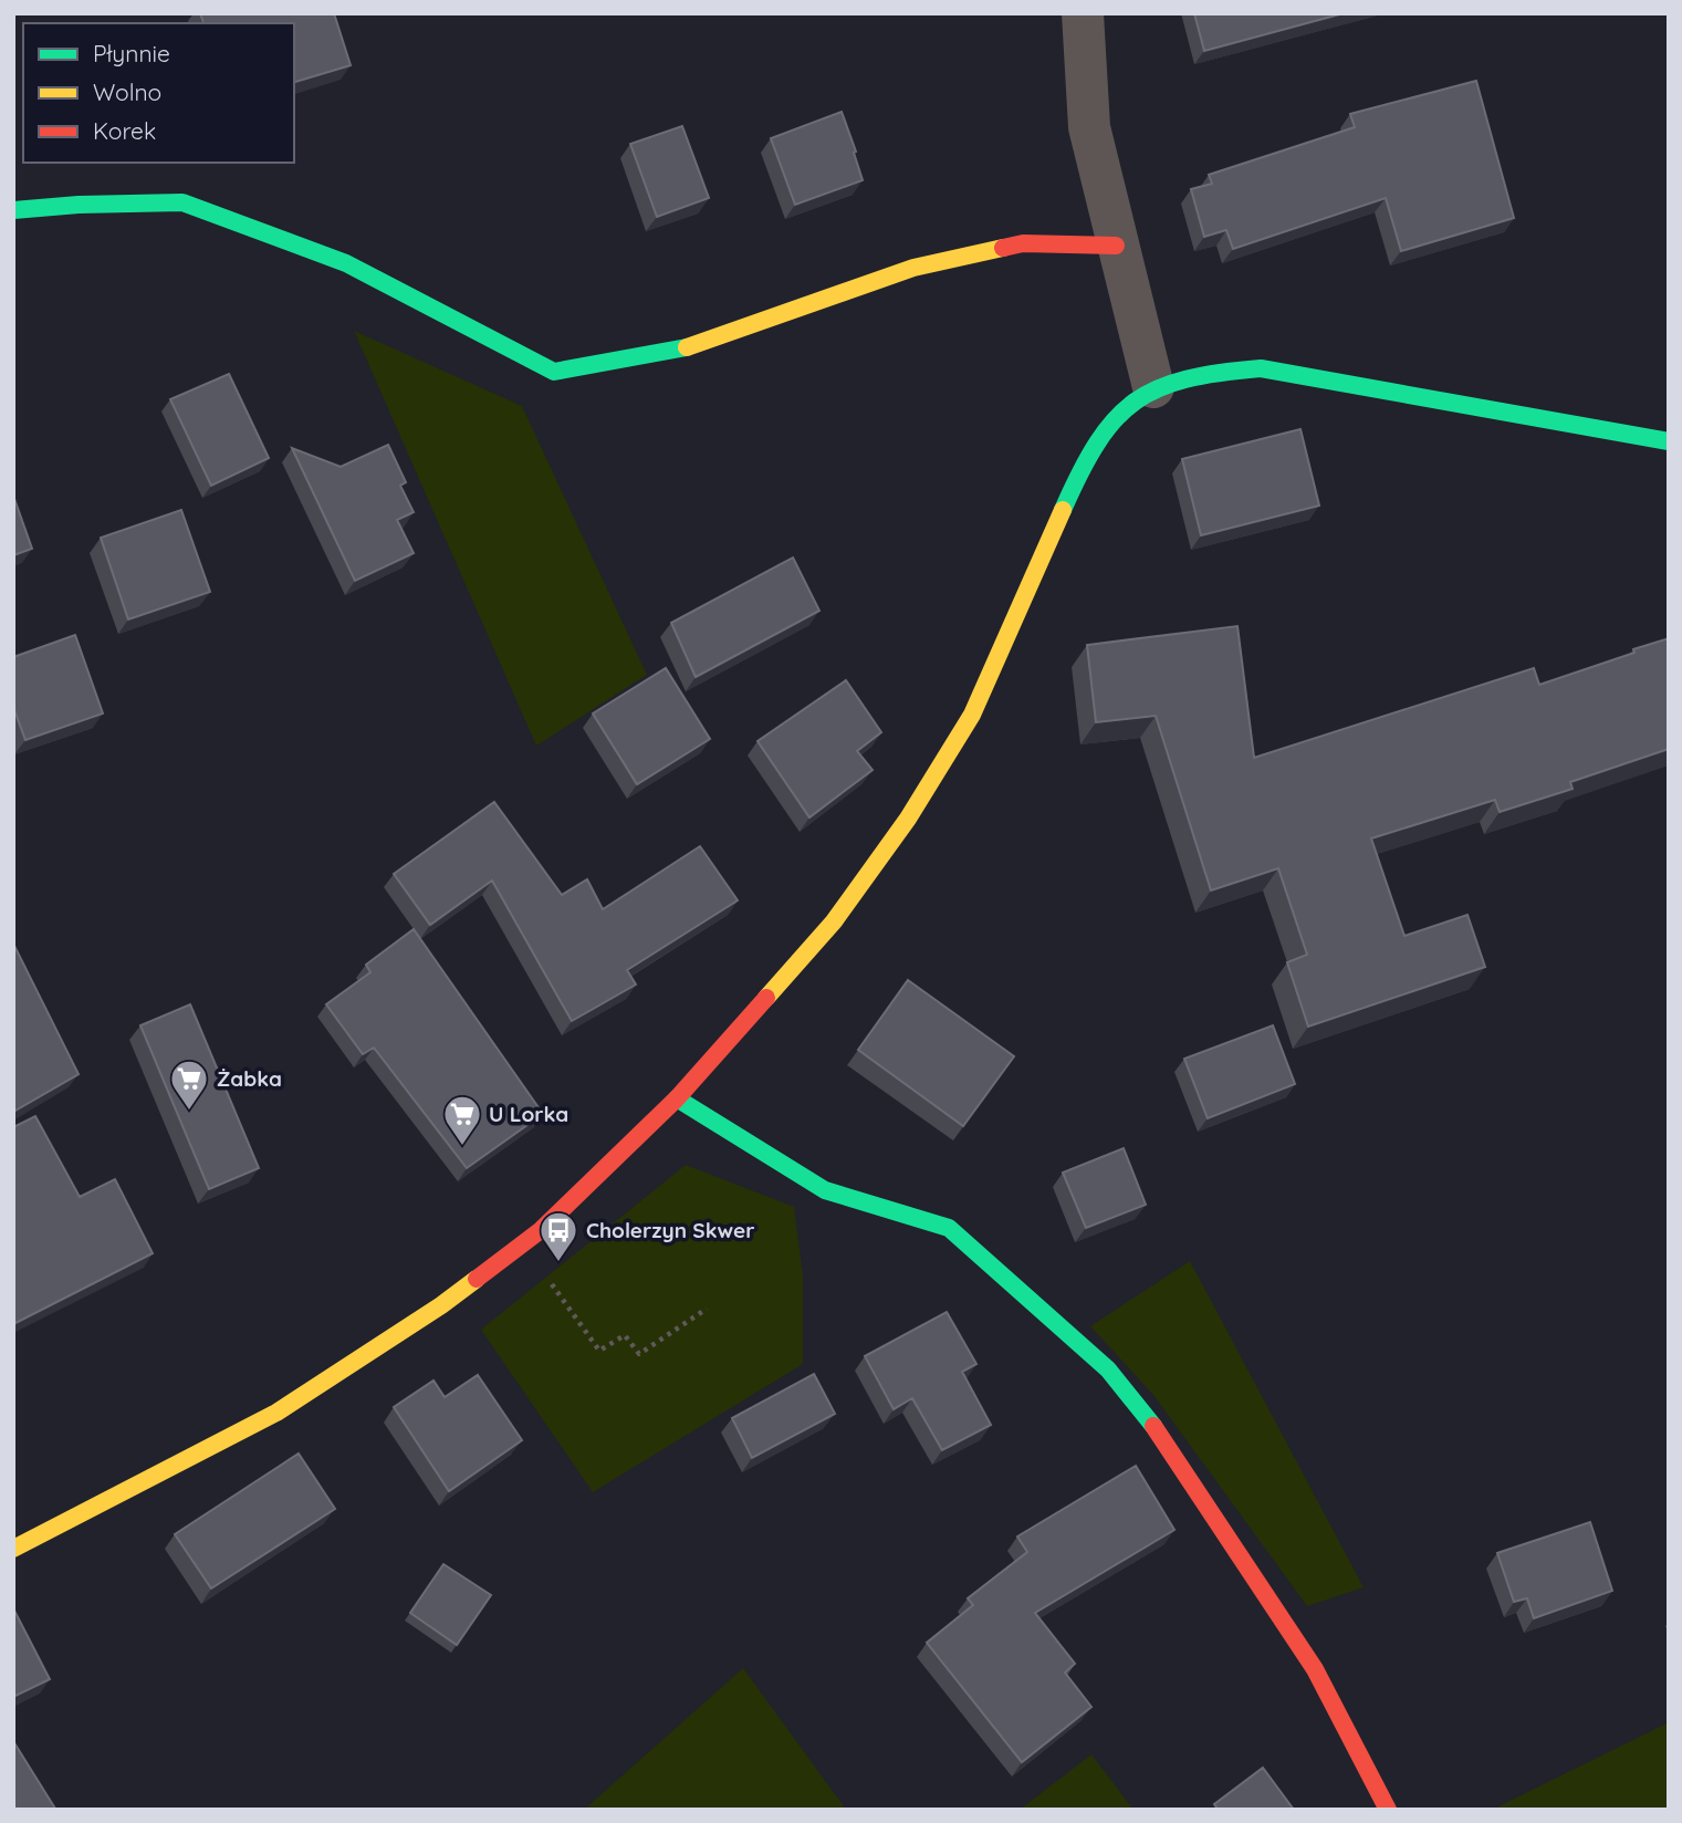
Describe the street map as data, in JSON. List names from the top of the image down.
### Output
{
  "places": {
    "supermarket": ["Żabka", "U Lorka"],
    "bus stop": ["Cholerzyn Skwer"]
  },
  "legend": ["Płynnie", "Wolno", "Korek"]
}
